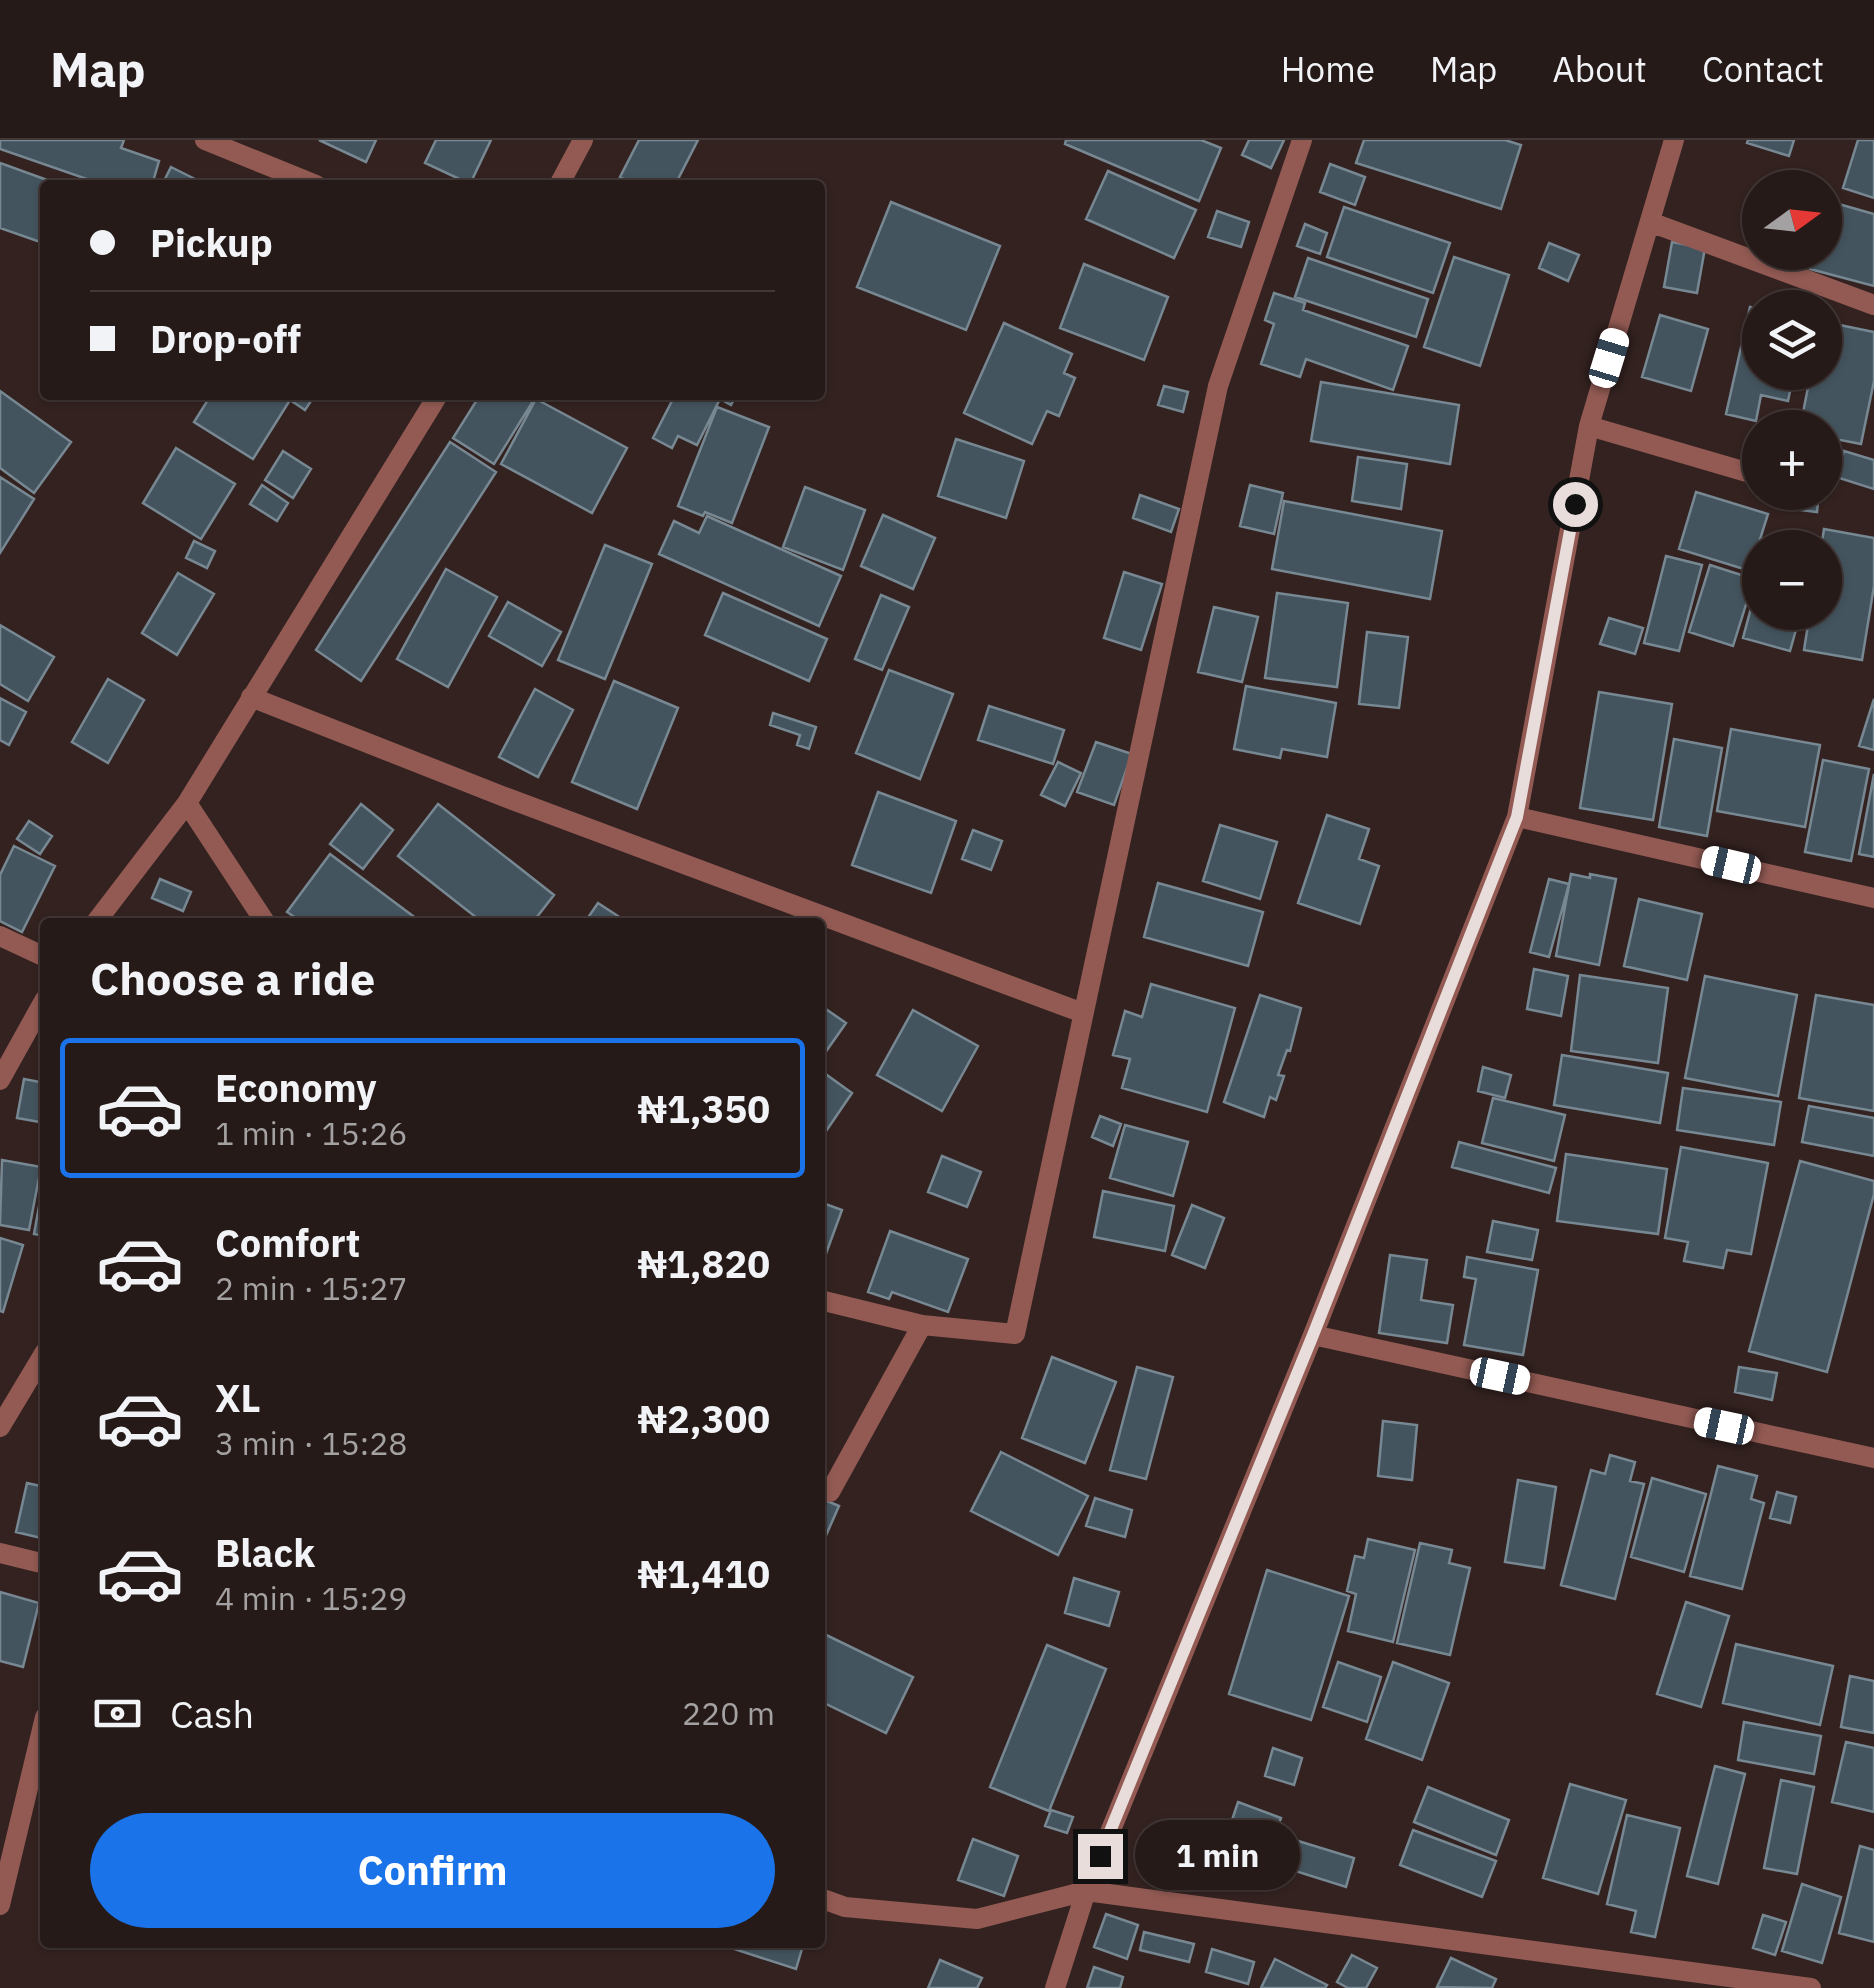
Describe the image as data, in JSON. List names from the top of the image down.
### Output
{
  "north": "right",
  "page": {
    "header": "Map",
    "nav": [
      "Home",
      "Map",
      "About",
      "Contact"
    ],
    "map_buttons": ["+", "−"],
    "banner": ["Pickup", "Drop-off"],
    "heading": "Choose a ride",
    "list": [
      {
        "name": "Economy",
        "note": "1 min · 15:26",
        "value": "₦1,350"
      },
      {
        "name": "Comfort",
        "note": "2 min · 15:27",
        "value": "₦1,820"
      },
      {
        "name": "XL",
        "note": "3 min · 15:28",
        "value": "₦2,300"
      },
      {
        "name": "Black",
        "note": "4 min · 15:29",
        "value": "₦1,410"
      }
    ],
    "pay": ["Cash", "220 m"],
    "buttons": "Confirm",
    "bubble": "1 min"
  }
}
